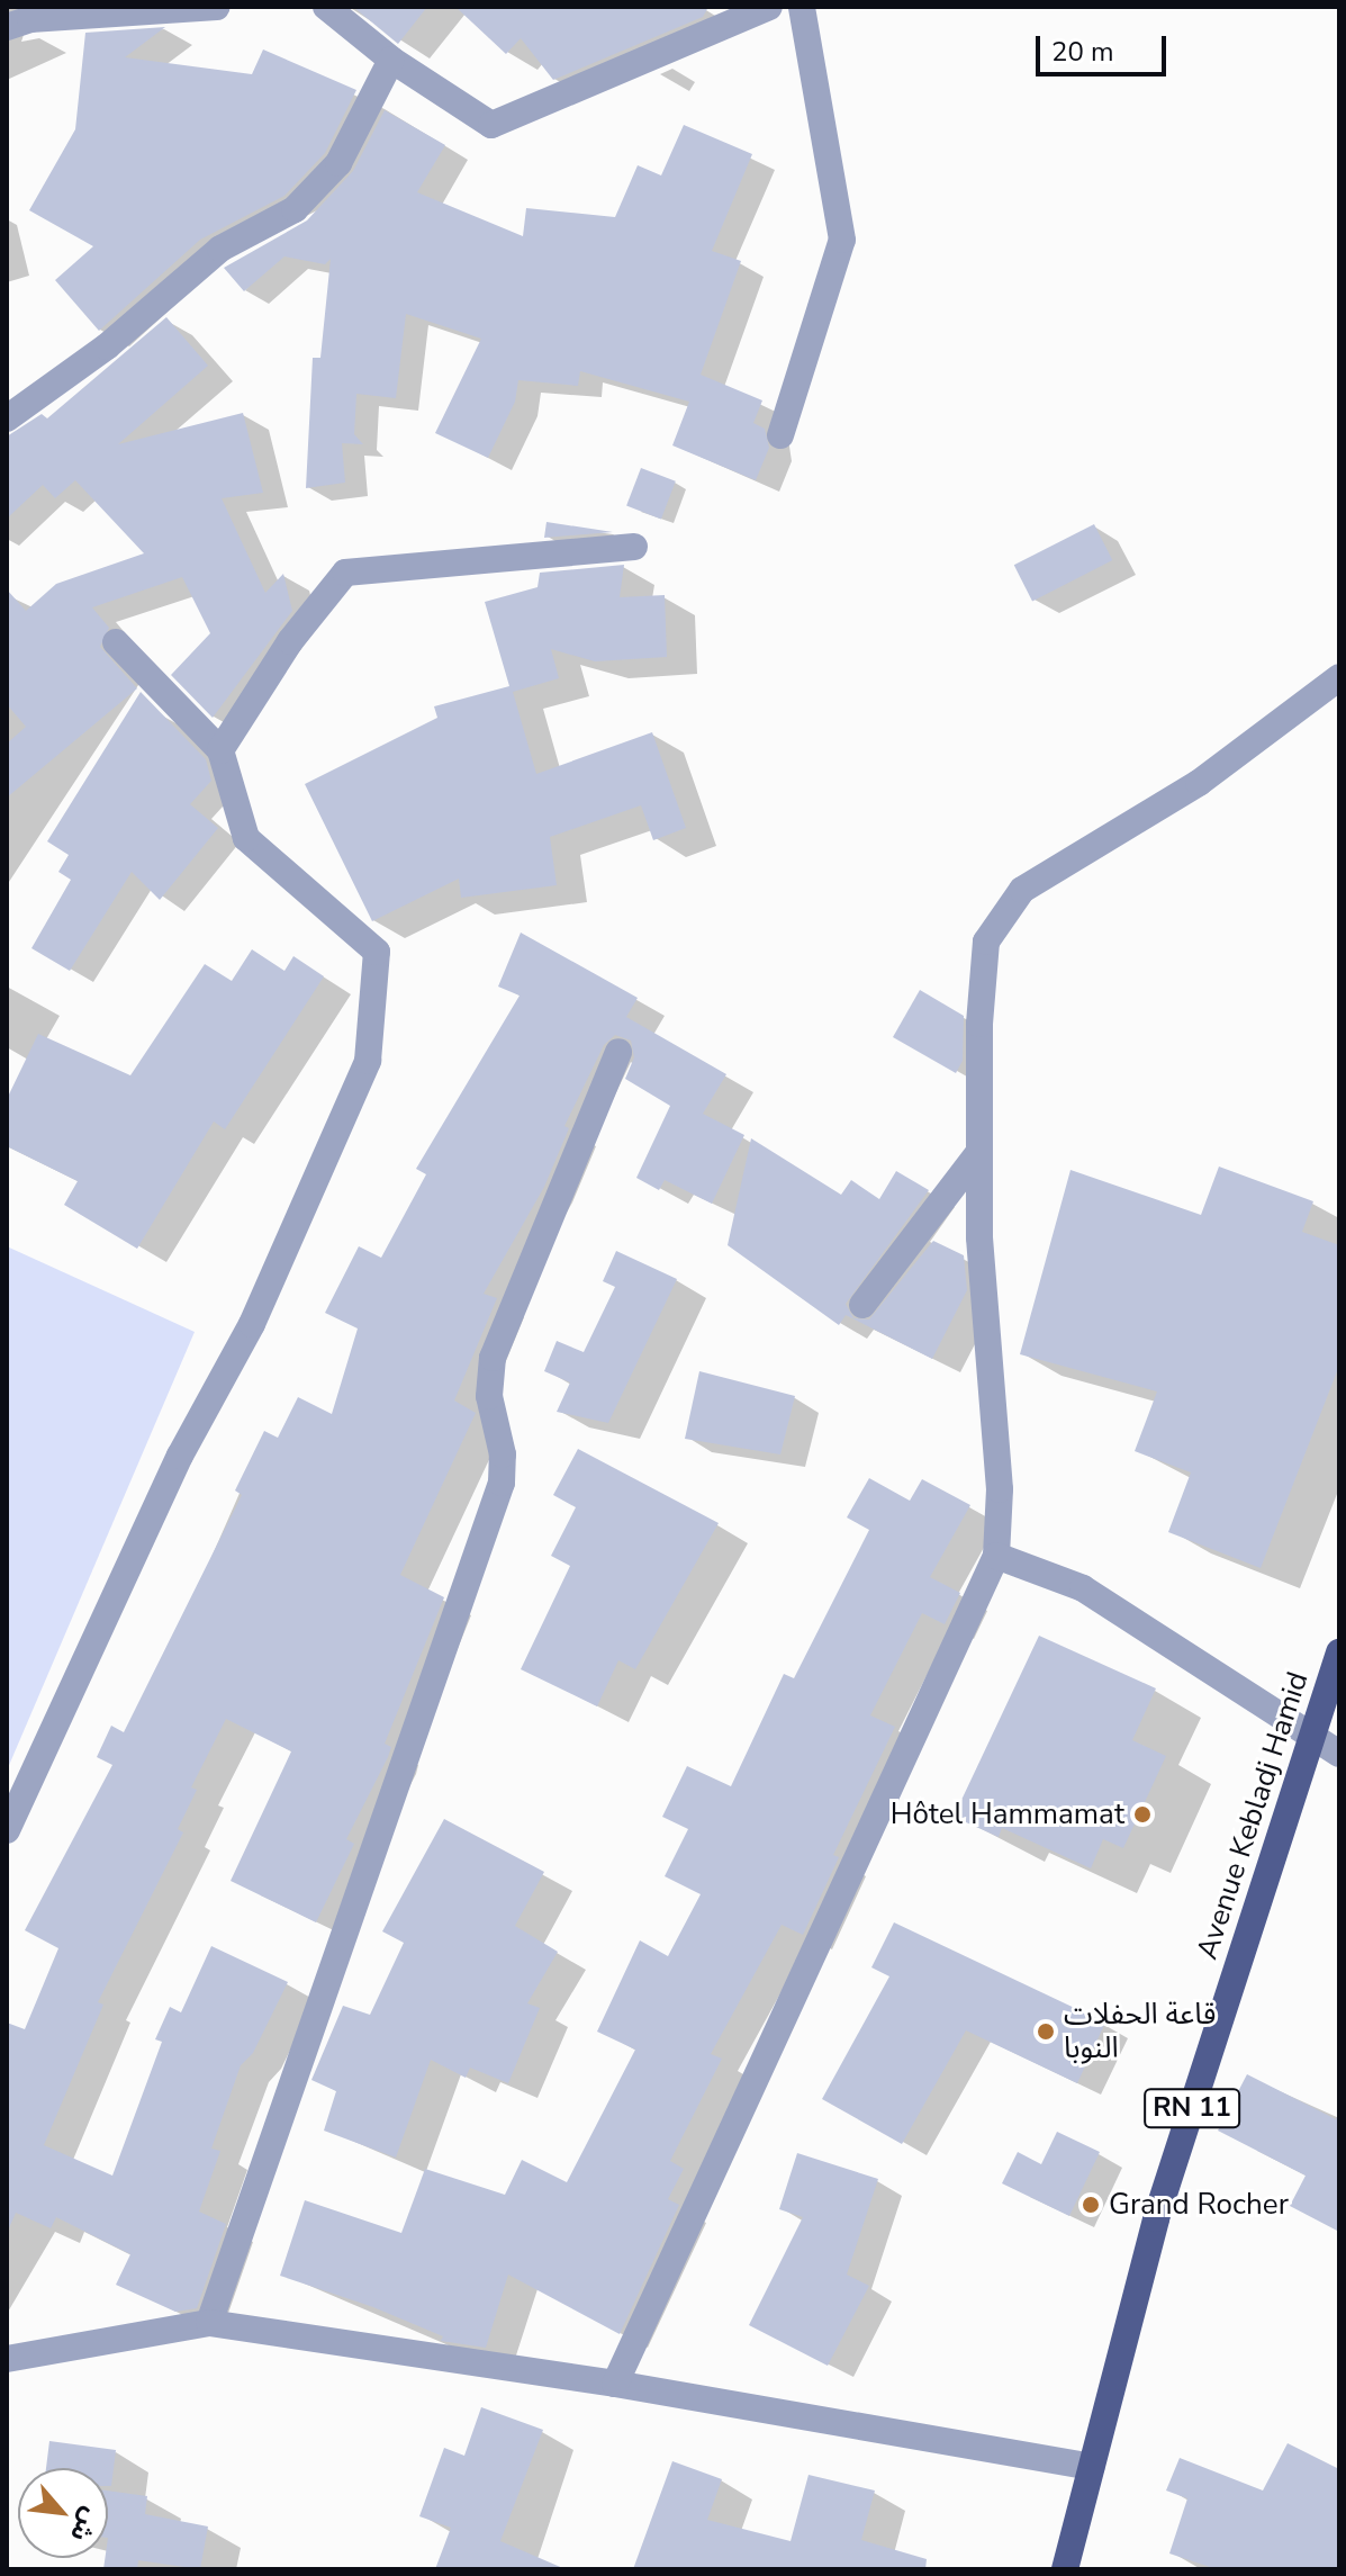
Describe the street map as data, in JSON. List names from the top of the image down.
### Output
{
  "streets": {
    "main road": ["Avenue Kebladj Hamid", "RN 11"]
  },
  "places": ["Hôtel Hammamat", "قاعة الحفلات النوبا", "Grand Rocher"],
  "scale_bar": "20 m",
  "north": "bottom right"
}
